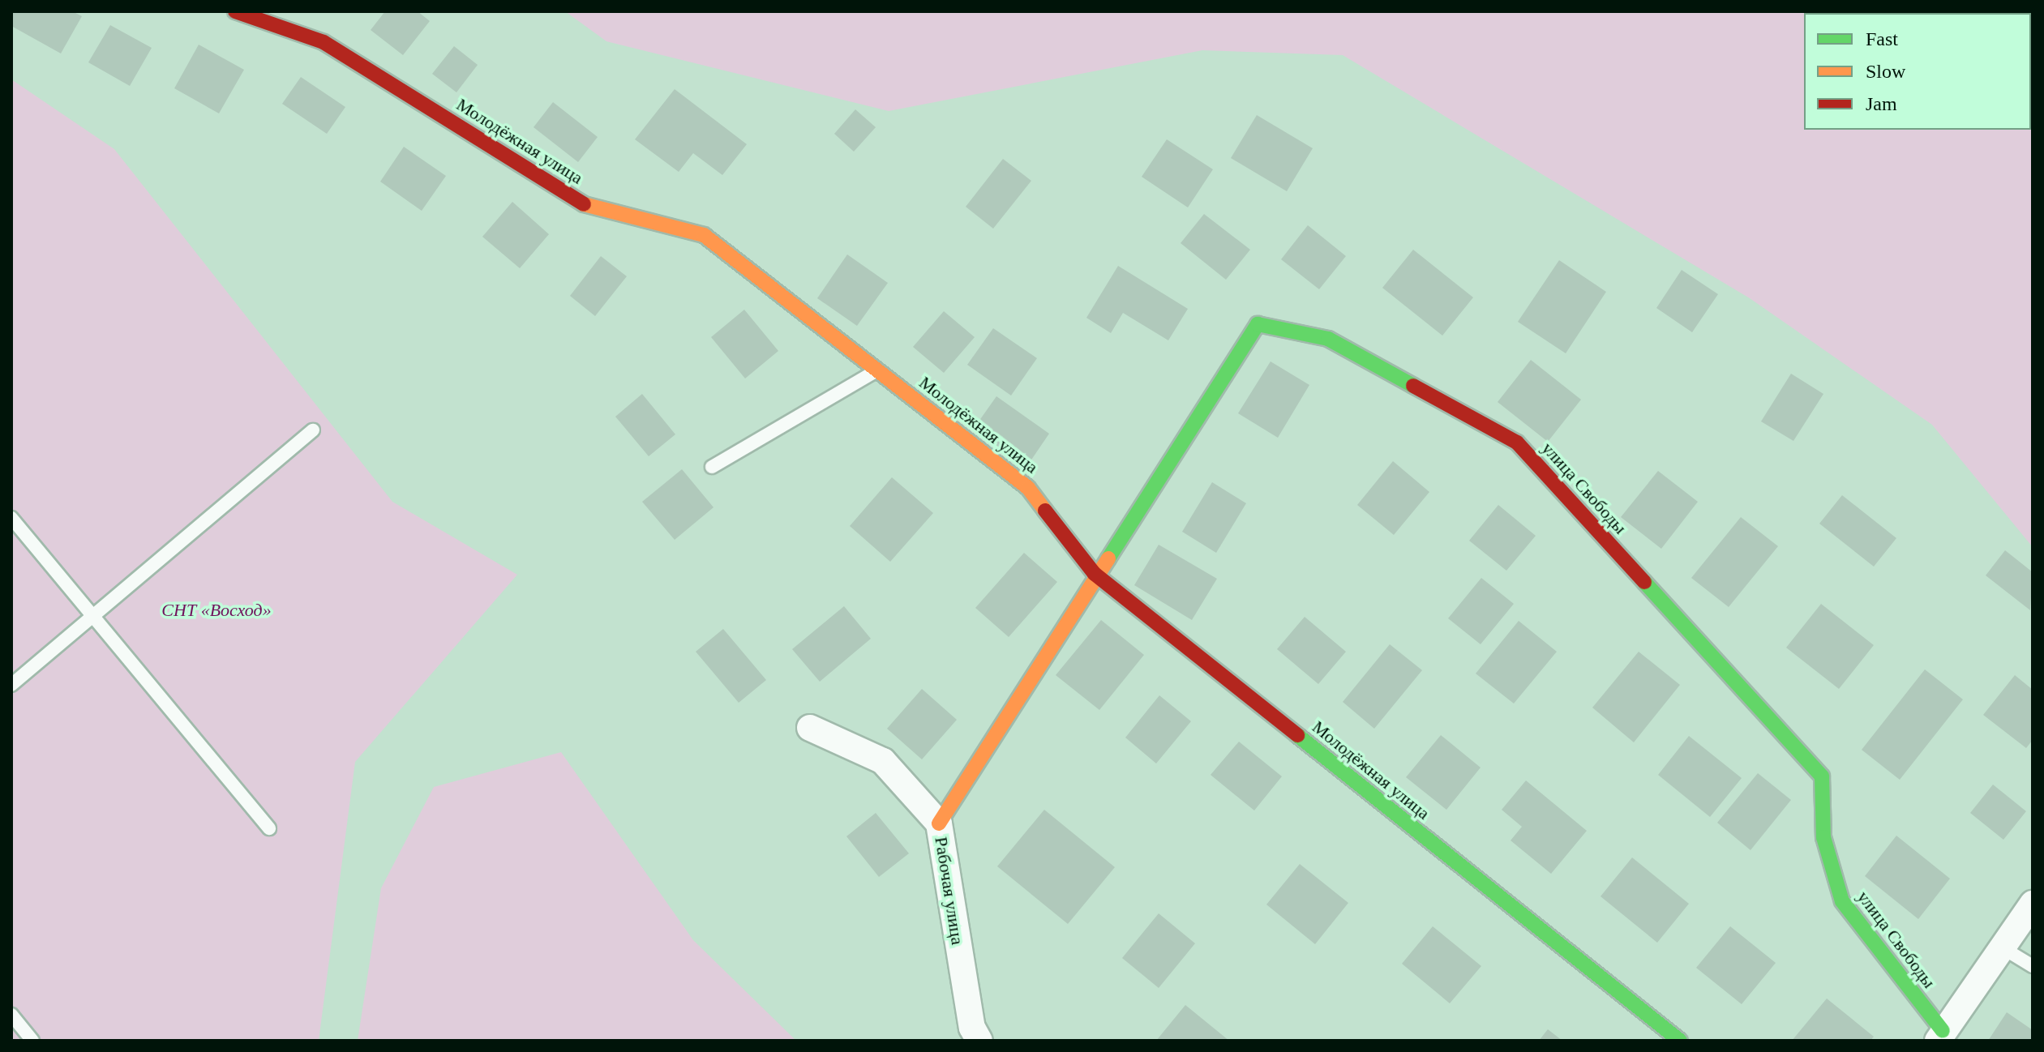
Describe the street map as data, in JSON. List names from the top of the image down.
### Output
{
  "streets": {
    "street": ["Молодёжная улица", "улица Свободы", "Рабочая улица"]
  },
  "crossings": [
    ["Молодёжная улица", "улица Свободы"]
  ],
  "parks": ["СНТ «Восход»"],
  "legend": ["Fast", "Slow", "Jam"]
}
